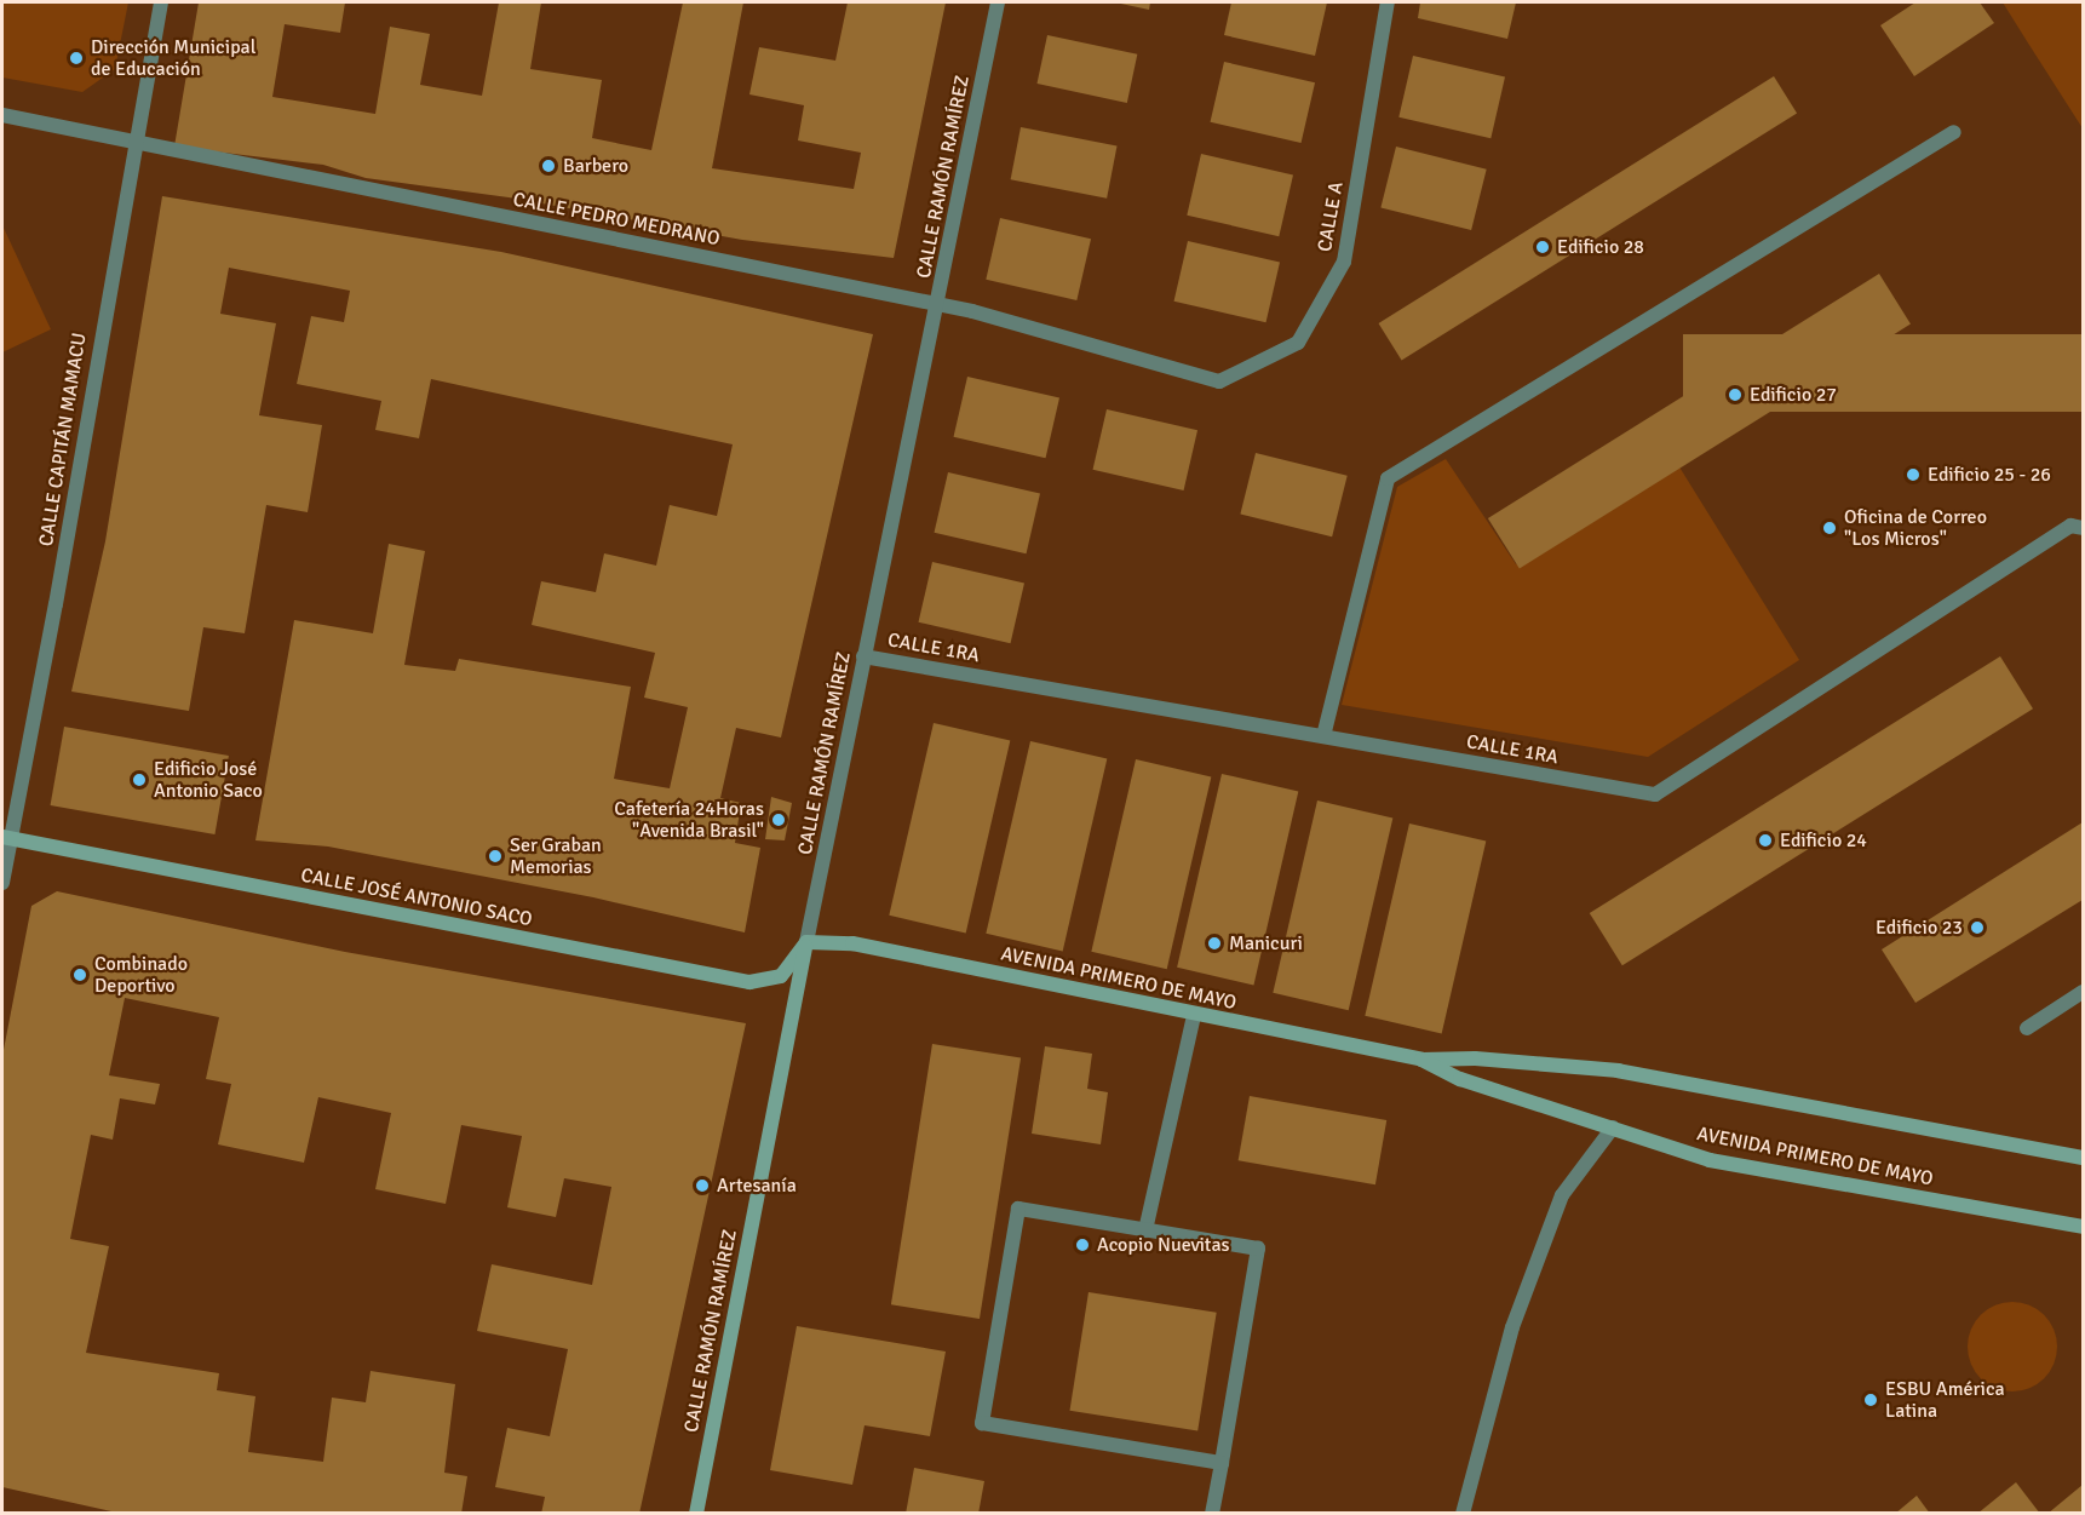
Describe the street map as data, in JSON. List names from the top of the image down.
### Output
{
  "streets": {
    "main road": ["CALLE RAMÓN RAMÍREZ", "CALLE JOSÉ ANTONIO SACO", "AVENIDA PRIMERO DE MAYO"],
    "street": [
      "CALLE A",
      "CALLE PEDRO MEDRANO",
      "CALLE CAPITÁN MAMACU",
      "CALLE 1RA"
    ]
  },
  "crossings": [
    ["CALLE RAMÓN RAMÍREZ", "CALLE PEDRO MEDRANO"],
    ["CALLE RAMÓN RAMÍREZ", "CALLE 1RA"],
    ["CALLE RAMÓN RAMÍREZ", "CALLE JOSÉ ANTONIO SACO"],
    ["CALLE RAMÓN RAMÍREZ", "AVENIDA PRIMERO DE MAYO"],
    ["CALLE A", "CALLE PEDRO MEDRANO"],
    ["CALLE PEDRO MEDRANO", "CALLE CAPITÁN MAMACU"],
    ["CALLE CAPITÁN MAMACU", "CALLE JOSÉ ANTONIO SACO"],
    ["CALLE JOSÉ ANTONIO SACO", "AVENIDA PRIMERO DE MAYO"]
  ],
  "places": [
    "Dirección Municipal de Educación",
    "Barbero",
    "Edificio 28",
    "Edificio 27",
    "Edificio 25 - 26",
    "Oficina de Correo \"Los Micros\"",
    "Edificio José Antonio Saco",
    "Cafetería 24Horas \"Avenida Brasil\"",
    "Edificio 24",
    "Ser Graban Memorias",
    "Edificio 23",
    "Manicuri",
    "Combinado Deportivo",
    "Artesanía",
    "Acopio Nuevitas",
    "ESBU América Latina"
  ]
}
